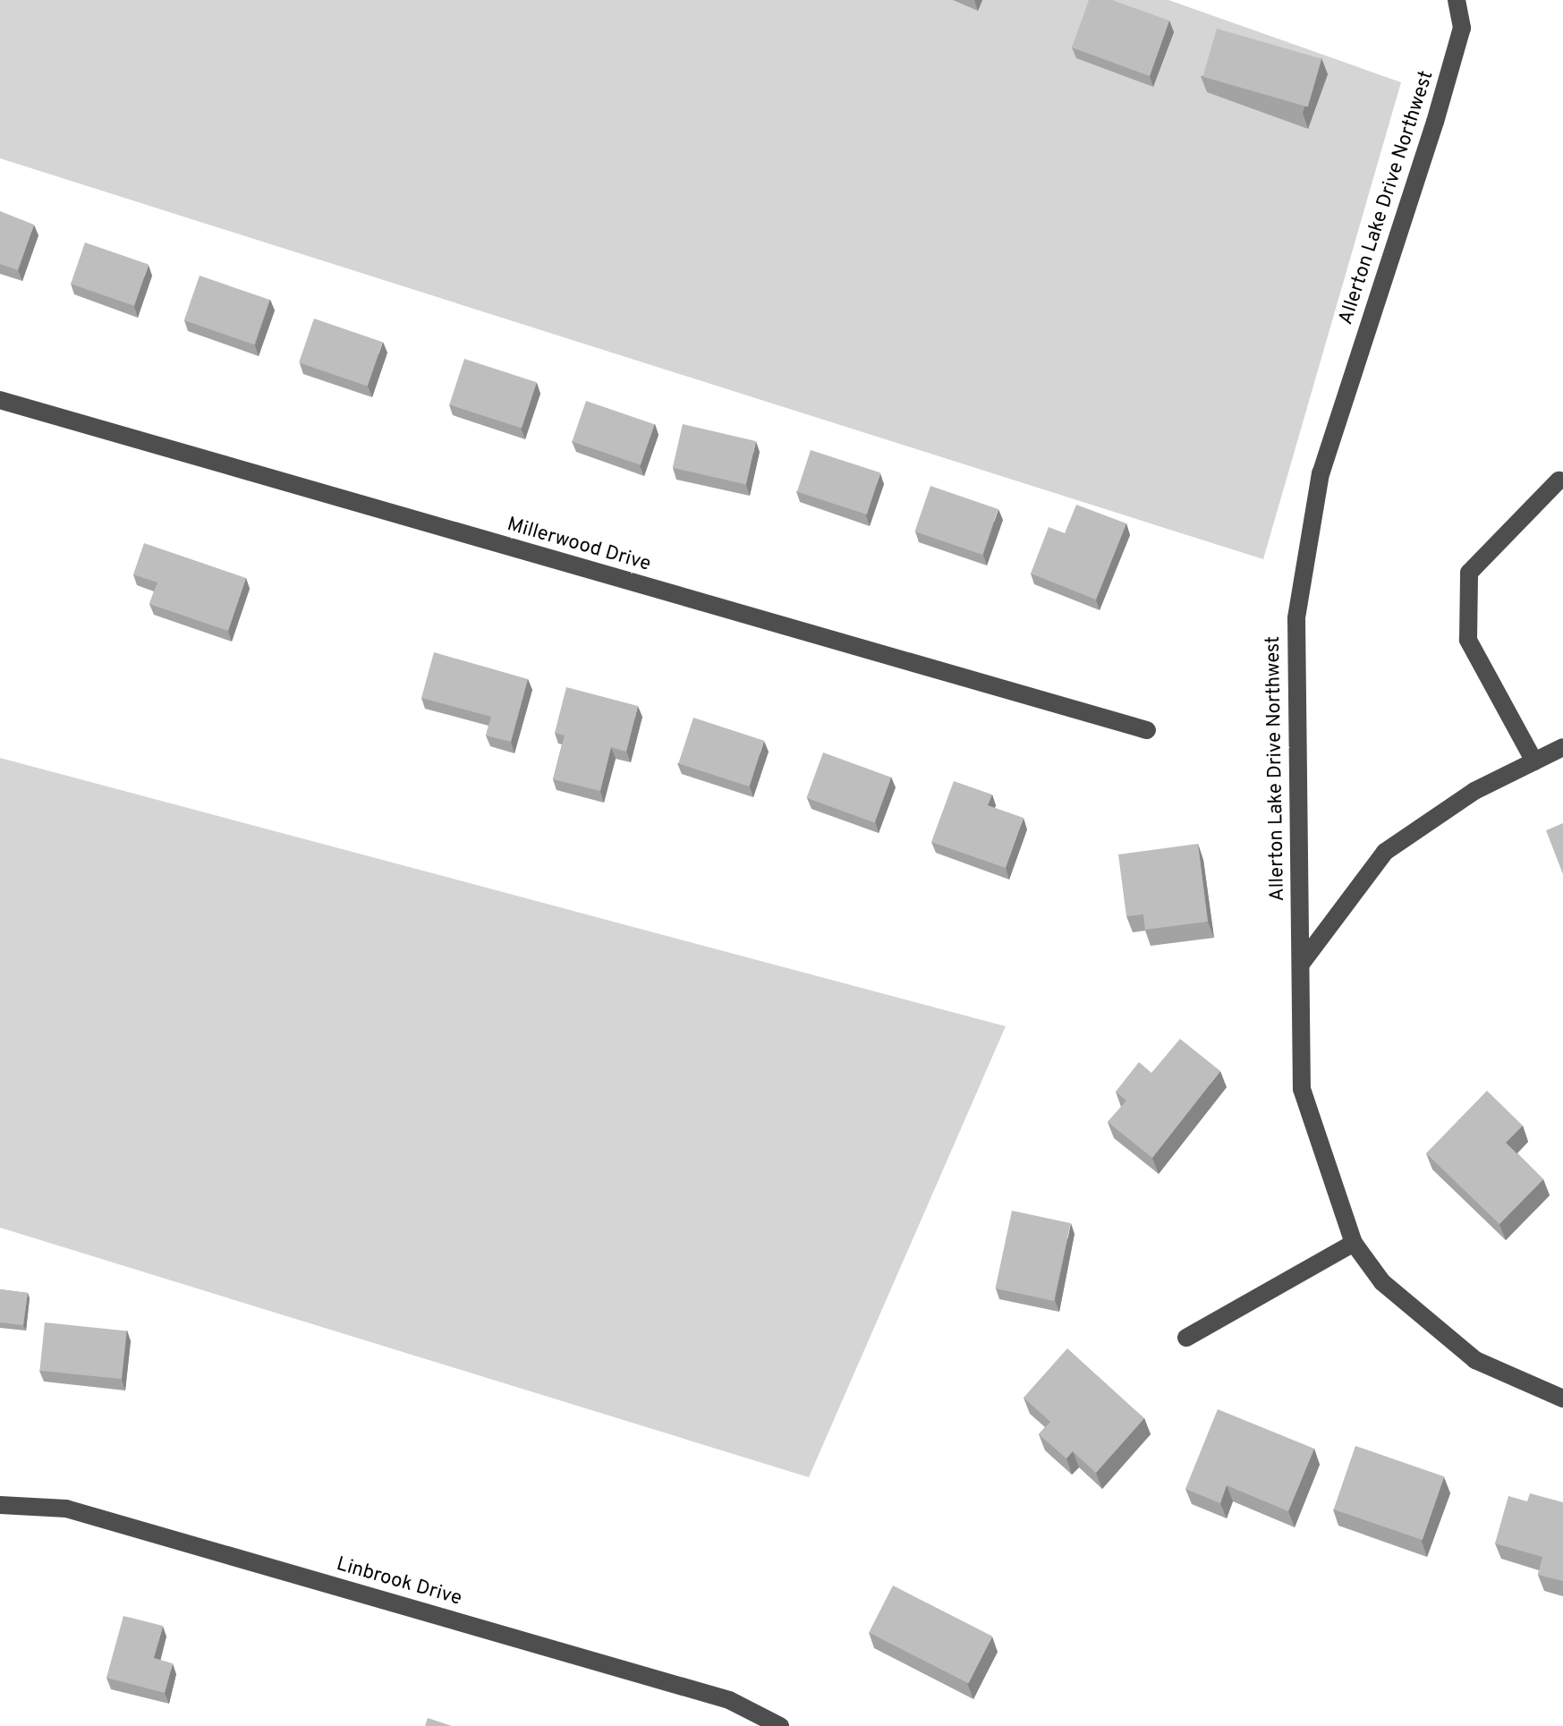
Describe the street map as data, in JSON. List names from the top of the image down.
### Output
{
  "streets": {
    "street": ["Allerton Lake Drive Northwest", "Millerwood Drive", "Linbrook Drive"]
  }
}
